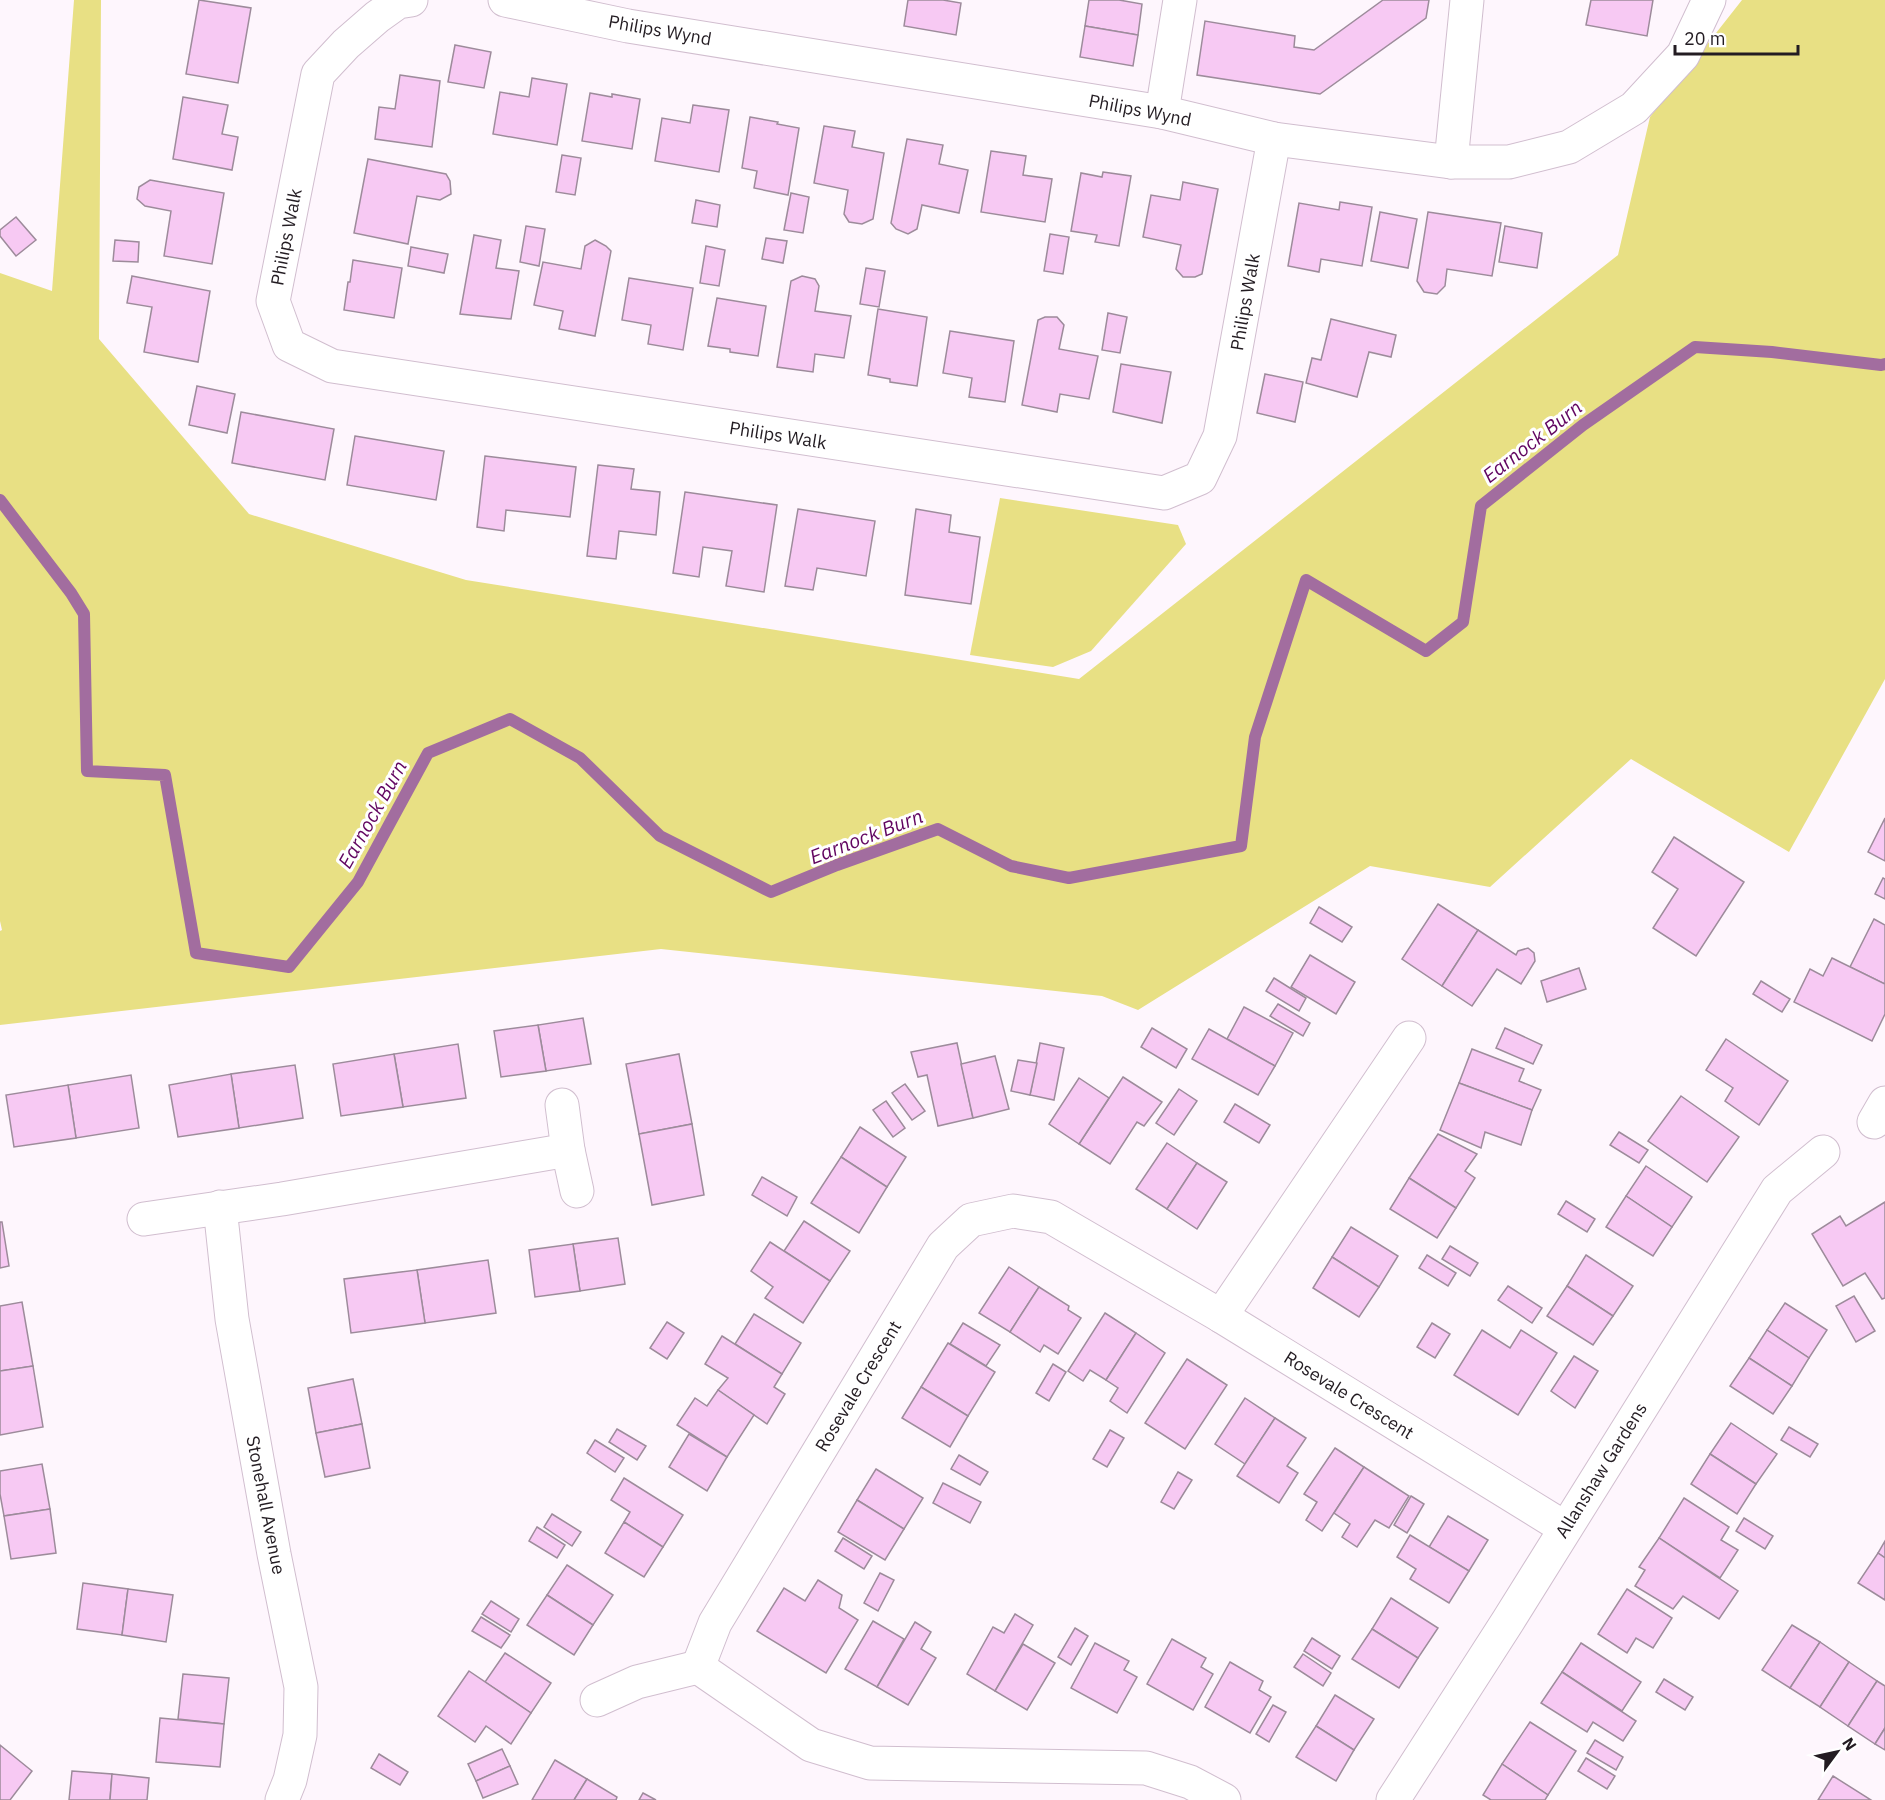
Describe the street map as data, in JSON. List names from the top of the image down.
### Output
{
  "streets": {
    "street": [
      "Philips Wynd",
      "Philips Walk",
      "Rosevale Crescent",
      "Allanshaw Gardens",
      "Stonehall Avenue"
    ]
  },
  "crossings": [
    ["Philips Wynd", "Philips Walk"],
    ["Rosevale Crescent", "Allanshaw Gardens"]
  ],
  "water": ["Earnock Burn"],
  "scale_bar": "20 m",
  "north": "top right"
}
